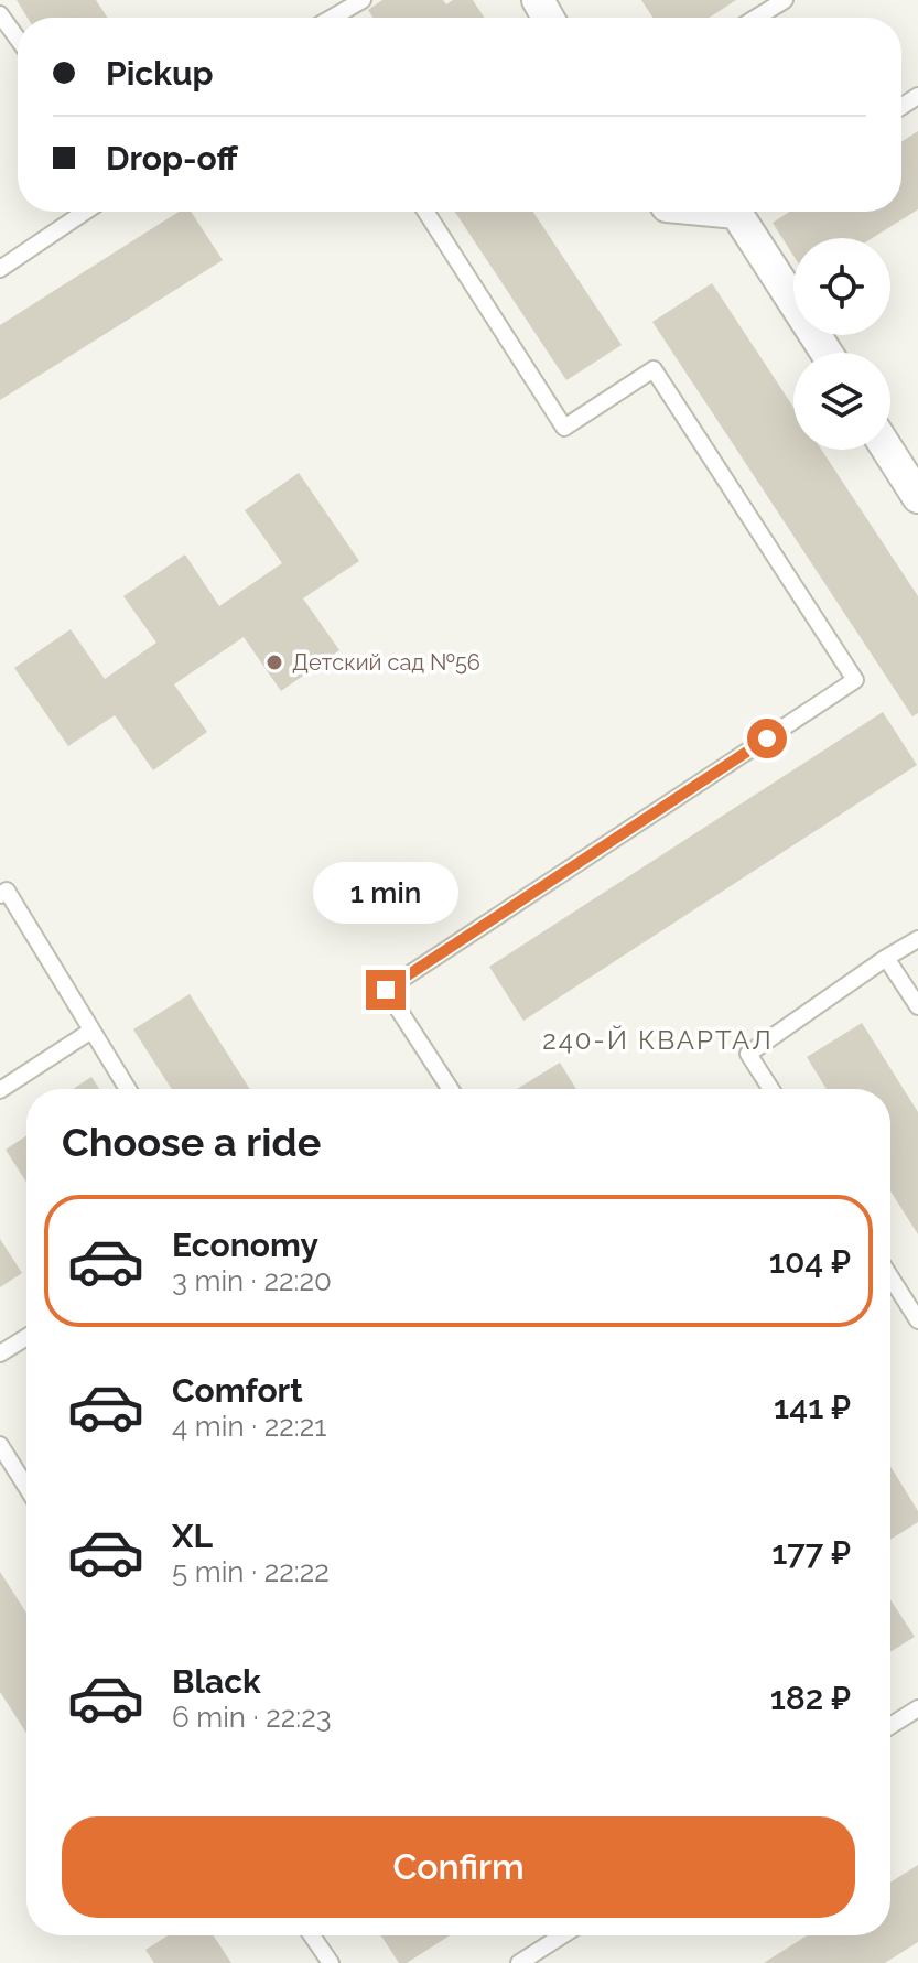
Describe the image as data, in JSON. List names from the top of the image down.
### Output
{
  "districts": ["240-Й КВАРТАЛ"],
  "places": ["Детский сад №56"],
  "page": {
    "banner": ["Pickup", "Drop-off"],
    "bubble": "1 min",
    "heading": "Choose a ride",
    "list": [
      {
        "name": "Economy",
        "note": "3 min · 22:20",
        "value": "104 ₽"
      },
      {
        "name": "Comfort",
        "note": "4 min · 22:21",
        "value": "141 ₽"
      },
      {
        "name": "XL",
        "note": "5 min · 22:22",
        "value": "177 ₽"
      },
      {
        "name": "Black",
        "note": "6 min · 22:23",
        "value": "182 ₽"
      }
    ],
    "buttons": "Confirm"
  }
}
